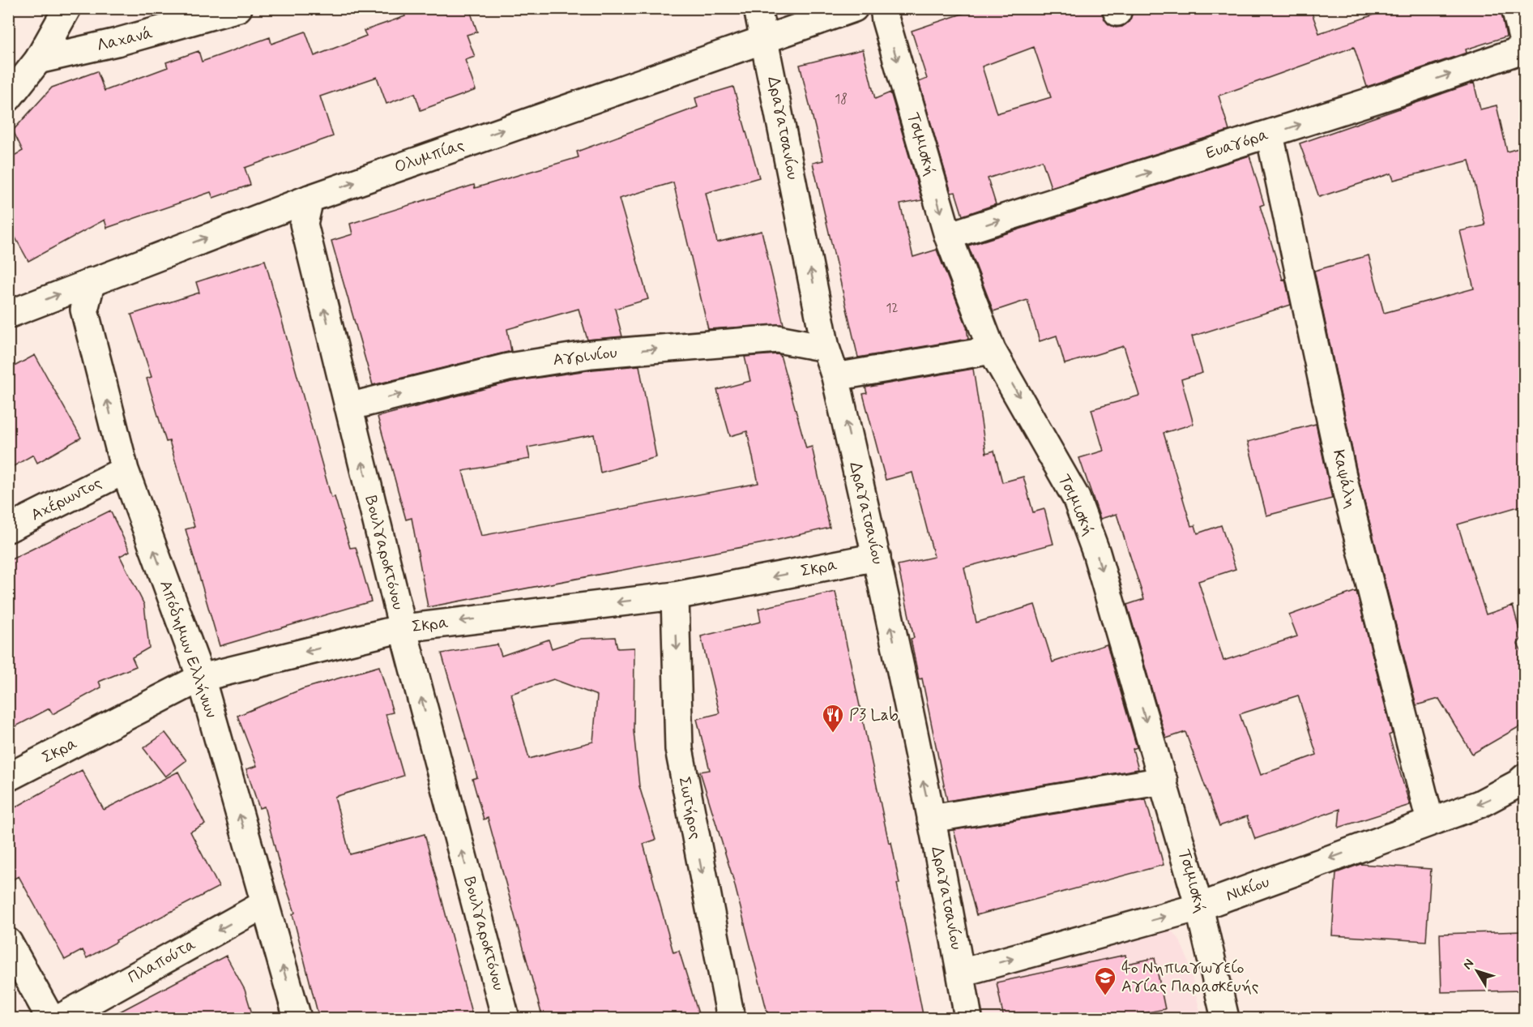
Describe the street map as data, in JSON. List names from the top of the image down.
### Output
{
  "streets": {
    "street": [
      "Λαχανά",
      "Δραγατσανίου",
      "Τσιμισκή",
      "Ευαγόρα",
      "Ολυμπίας",
      "Αγρινίου",
      "Καψάλη",
      "Αχέρωντος",
      "Βουλγαροκτόνου",
      "Σκρα",
      "Απόδημων Ελλήνων",
      "Σωτήρος",
      "Νικίου",
      "Πλαπούτα"
    ]
  },
  "crossings": [
    ["Δραγατσανίου", "Ολυμπίας"],
    ["Δραγατσανίου", "Αγρινίου"],
    ["Δραγατσανίου", "Σκρα"],
    ["Δραγατσανίου", "Νικίου"],
    ["Τσιμισκή", "Ευαγόρα"],
    ["Τσιμισκή", "Νικίου"],
    ["Ευαγόρα", "Καψάλη"],
    ["Ολυμπίας", "Βουλγαροκτόνου"],
    ["Ολυμπίας", "Απόδημων Ελλήνων"],
    ["Αγρινίου", "Βουλγαροκτόνου"],
    ["Καψάλη", "Νικίου"],
    ["Αχέρωντος", "Απόδημων Ελλήνων"],
    ["Βουλγαροκτόνου", "Σκρα"],
    ["Σκρα", "Απόδημων Ελλήνων"],
    ["Σκρα", "Σωτήρος"],
    ["Απόδημων Ελλήνων", "Πλαπούτα"]
  ],
  "one_way": [
    "Δραγατσανίου",
    "Τσιμισκή",
    "Ευαγόρα",
    "Ολυμπίας",
    "Αγρινίου",
    "Βουλγαροκτόνου",
    "Σκρα",
    "Απόδημων Ελλήνων",
    "Σωτήρος",
    "Πλαπούτα"
  ],
  "places": {
    "restaurant": ["P3 Lab"],
    "school or university": ["4ο Νηπιαγωγείο Αγίας Παρασκευής"]
  },
  "house_numbers": ["18", "12"],
  "north": "top left"
}
